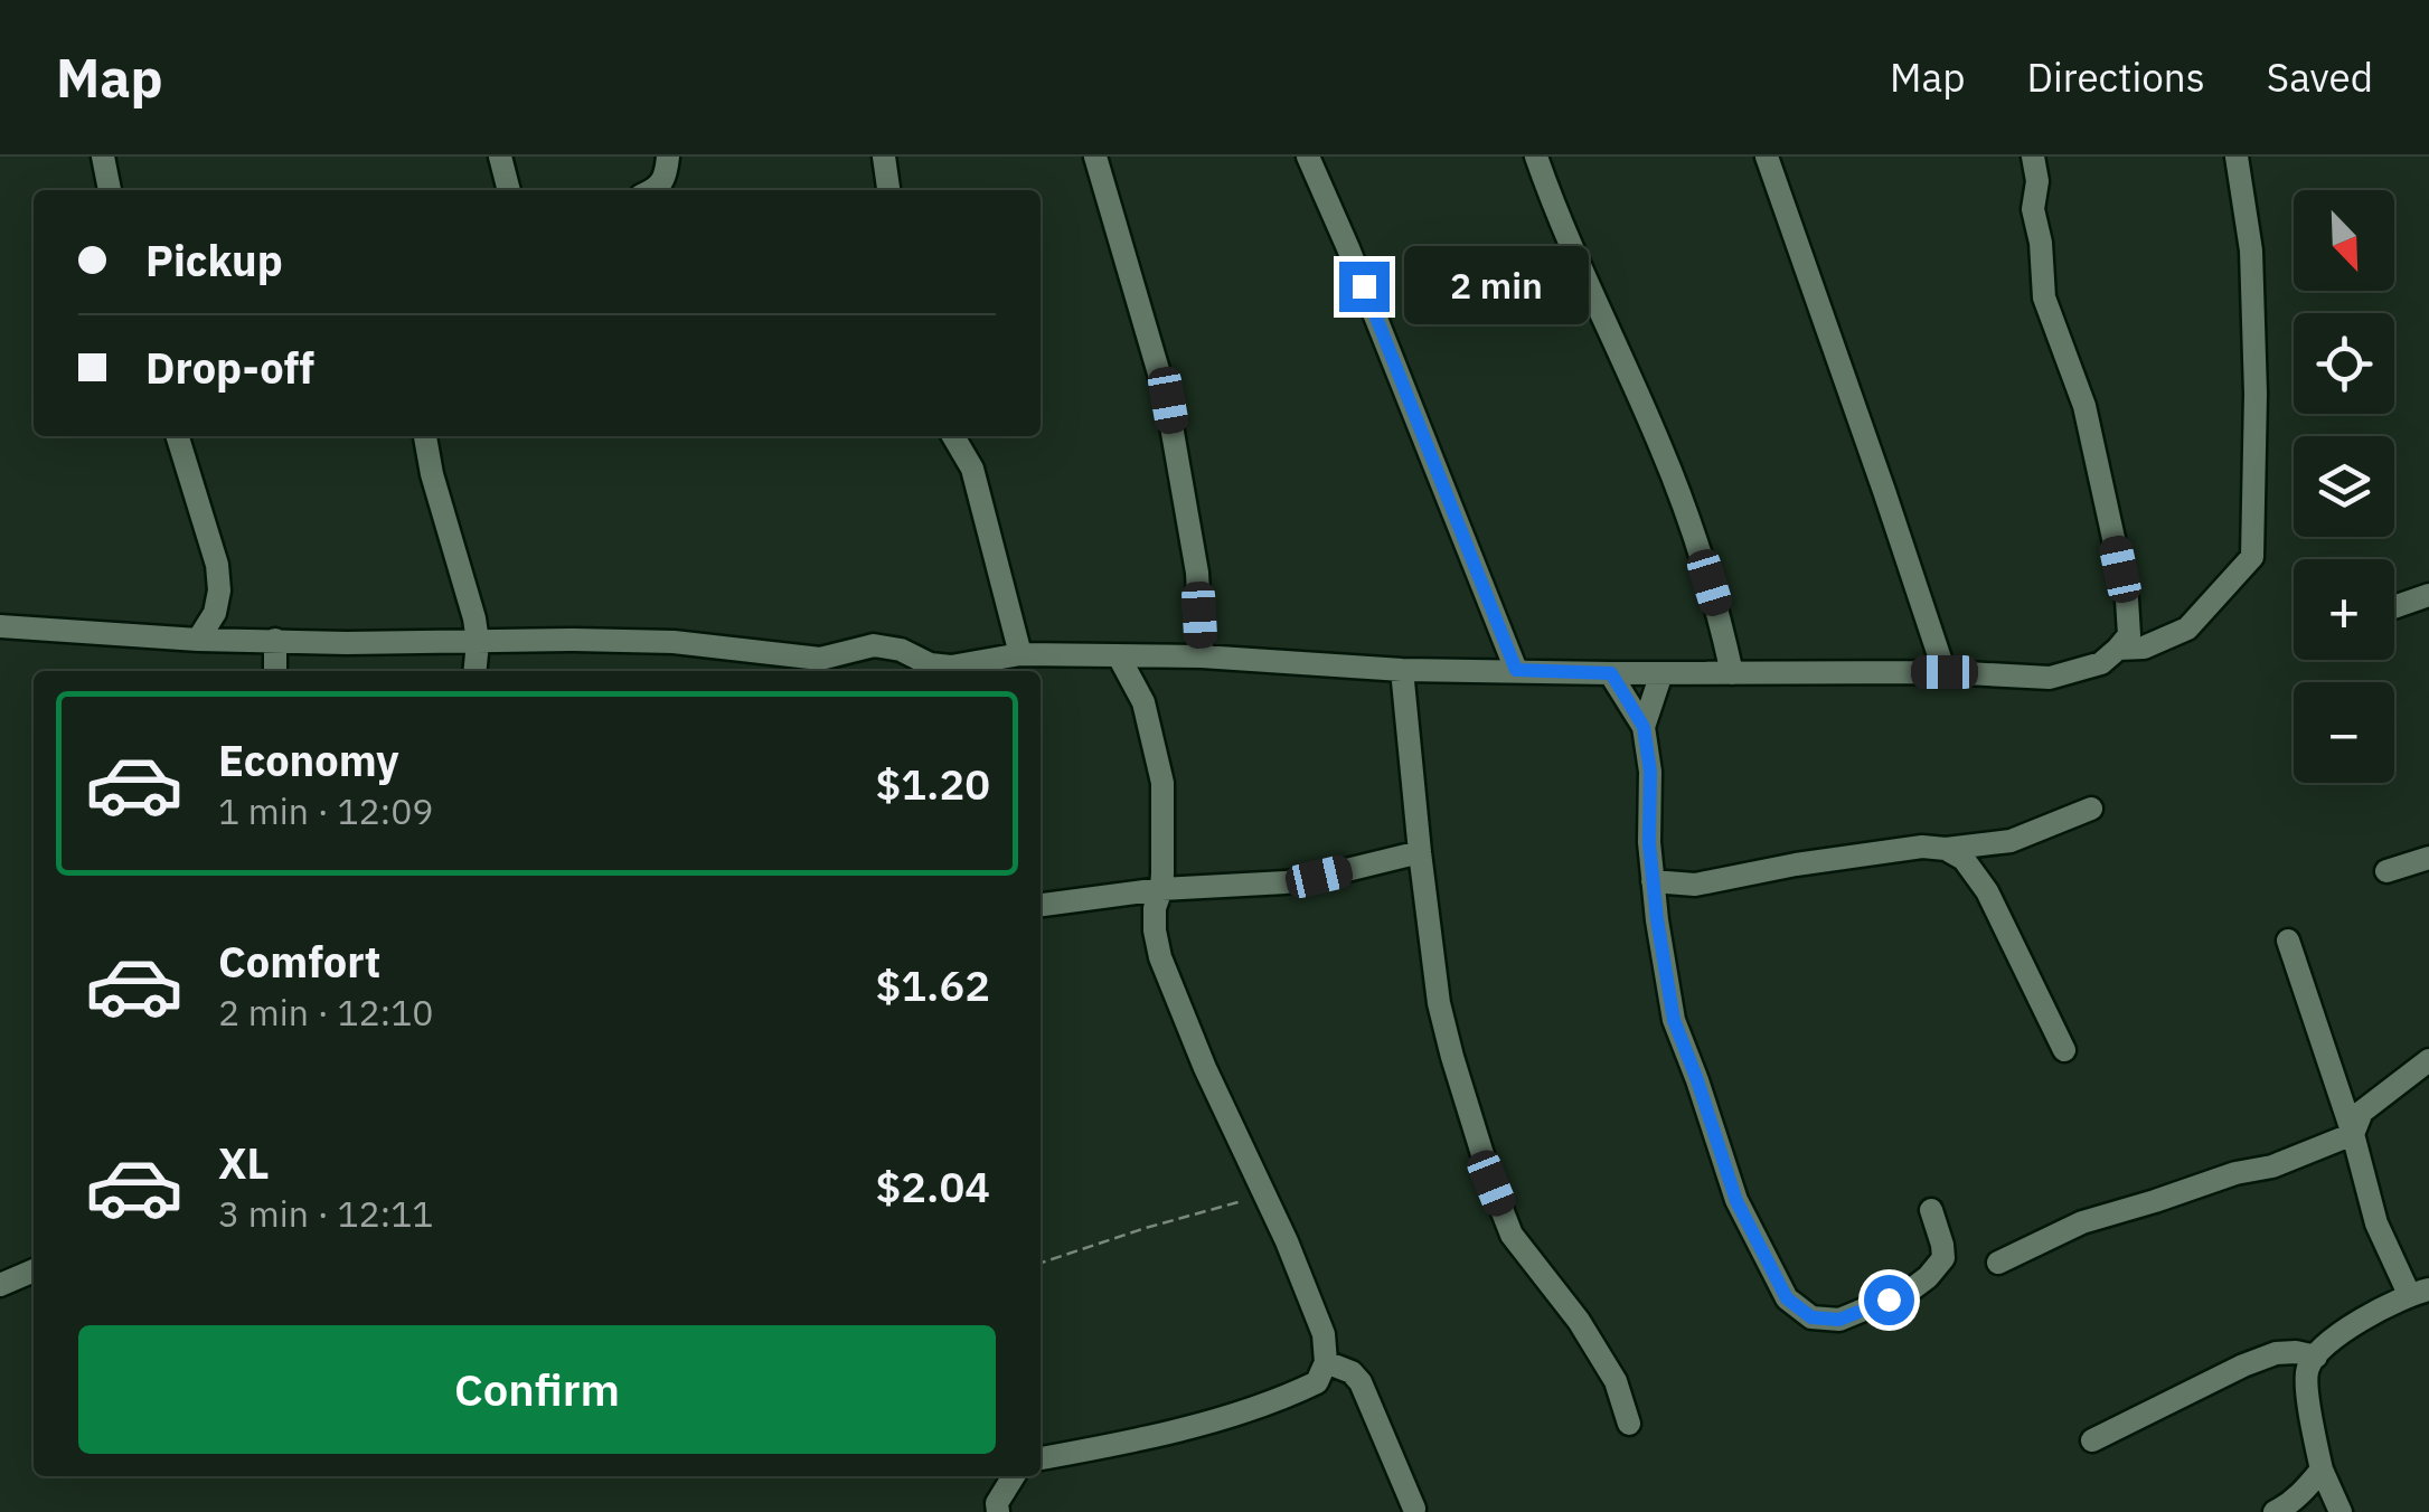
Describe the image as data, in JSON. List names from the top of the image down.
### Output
{
  "north": "bottom right",
  "page": {
    "header": "Map",
    "nav": ["Map", "Directions", "Saved"],
    "map_buttons": ["+", "−"],
    "banner": ["Pickup", "Drop-off"],
    "bubble": "2 min",
    "list": [
      {
        "name": "Economy",
        "note": "1 min · 12:09",
        "value": "$1.20"
      },
      {
        "name": "Comfort",
        "note": "2 min · 12:10",
        "value": "$1.62"
      },
      {
        "name": "XL",
        "note": "3 min · 12:11",
        "value": "$2.04"
      }
    ],
    "buttons": "Confirm"
  }
}
